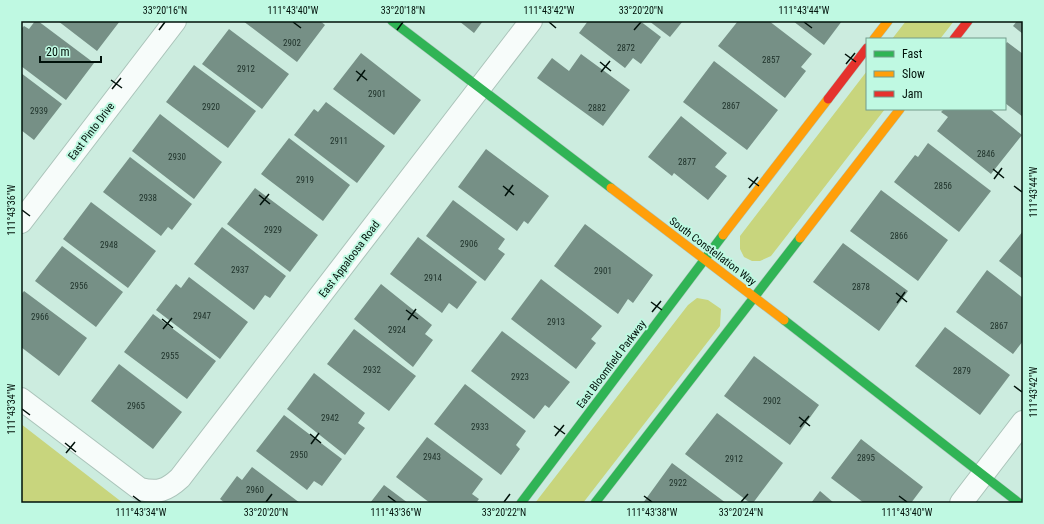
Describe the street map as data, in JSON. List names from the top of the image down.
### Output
{
  "streets": {
    "street": [
      "East Pinto Drive",
      "South Constellation Way",
      "East Appaloosa Road",
      "East Bloomfield Parkway"
    ]
  },
  "crossings": [
    ["South Constellation Way", "East Appaloosa Road"],
    ["South Constellation Way", "East Bloomfield Parkway"]
  ],
  "house_numbers": [
    "2902",
    "2872",
    "2857",
    "2912",
    "2901",
    "2867",
    "2920",
    "2882",
    "2939",
    "2911",
    "2846",
    "2930",
    "2877",
    "2919",
    "2856",
    "2938",
    "2929",
    "2866",
    "2906",
    "2948",
    "2937",
    "2901",
    "2914",
    "2956",
    "2878",
    "2947",
    "2966",
    "2913",
    "2867",
    "2924",
    "2955",
    "2932",
    "2879",
    "2923",
    "2902",
    "2965",
    "2942",
    "2933",
    "2950",
    "2943",
    "2895",
    "2912",
    "2922",
    "2960"
  ],
  "legend": ["Fast", "Slow", "Jam"],
  "scale_bar": "20 m",
  "coordinates": [
    "33°20'16\"N",
    "111°43'40\"W",
    "33°20'18\"N",
    "111°43'42\"W",
    "33°20'20\"N",
    "111°43'44\"W",
    "111°43'36\"W",
    "111°43'34\"W",
    "33°20'22\"N",
    "111°43'38\"W",
    "33°20'24\"N"
  ]
}
